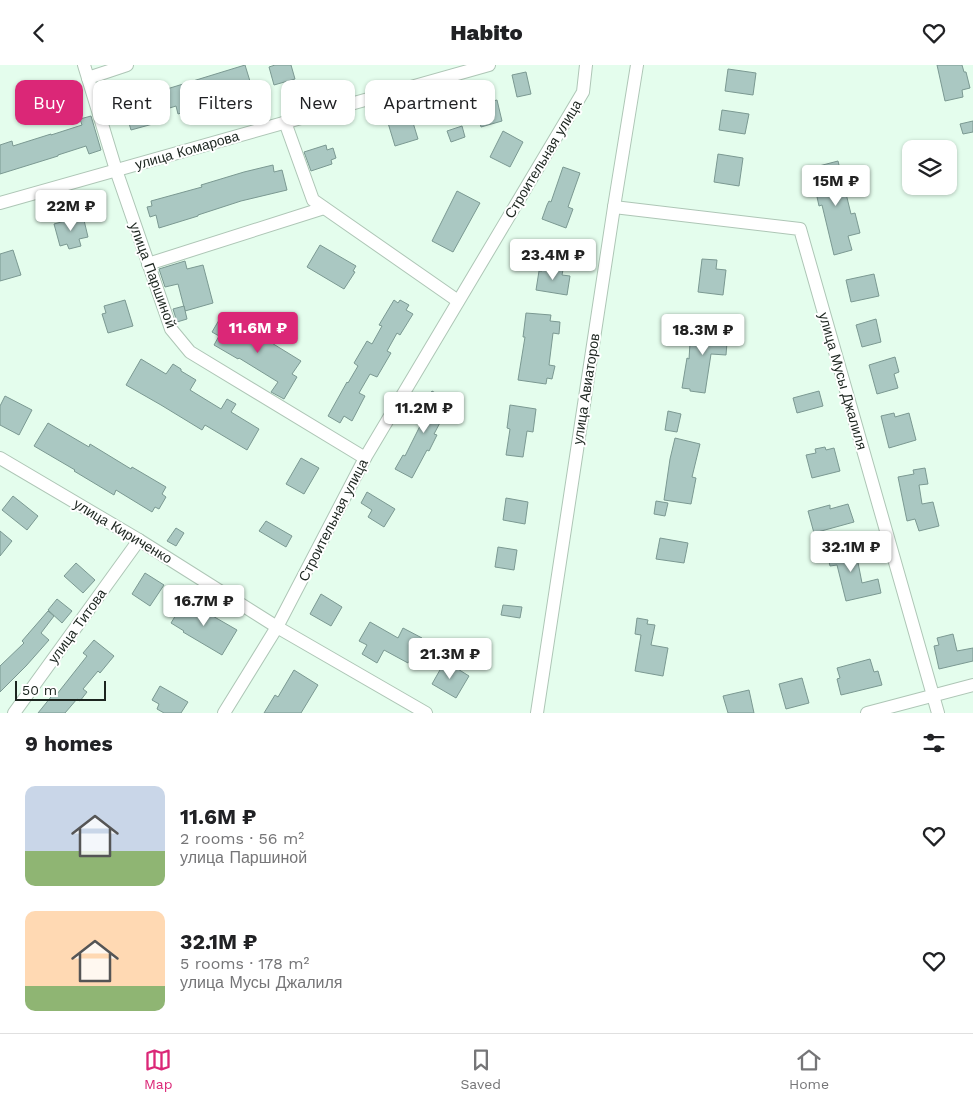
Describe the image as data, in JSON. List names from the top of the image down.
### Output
{
  "streets": {
    "street": [
      "улица Комарова",
      "Строительная улица",
      "улица Паршиной",
      "улица Мусы Джалиля",
      "улица Авиаторов",
      "улица Кириченко",
      "улица Титова"
    ]
  },
  "crossings": [
    ["улица Комарова", "улица Паршиной"],
    ["Строительная улица", "улица Паршиной"],
    ["Строительная улица", "улица Кириченко"],
    ["улица Мусы Джалиля", "улица Авиаторов"],
    ["улица Кириченко", "улица Титова"]
  ],
  "scale_bar": "50 m",
  "page": {
    "header": "Habito",
    "chip": [
      "Buy",
      "Rent",
      "Filters",
      "New",
      "Apartment"
    ],
    "price": [
      "15M ₽",
      "22M ₽",
      "23.4M ₽",
      "11.6M ₽",
      "18.3M ₽",
      "11.2M ₽",
      "32.1M ₽",
      "16.7M ₽",
      "21.3M ₽"
    ],
    "scale": "50 m",
    "heading": "9 homes",
    "list": [
      {
        "name": "11.6M ₽",
        "note": "2 rooms · 56 m² · улица Паршиной"
      },
      {
        "name": "32.1M ₽",
        "note": "5 rooms · 178 m² · улица Мусы Джалиля"
      }
    ],
    "tabs": ["Map", "Saved", "Home"]
  }
}
